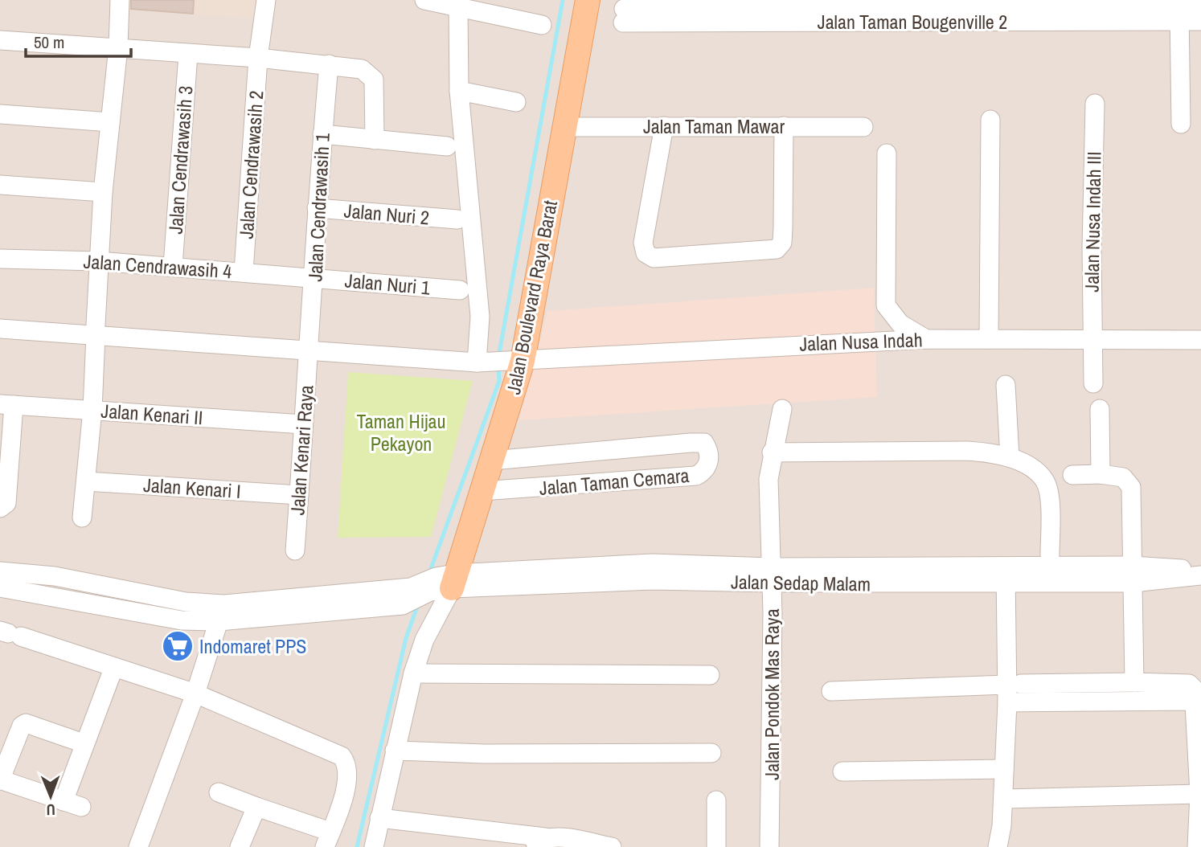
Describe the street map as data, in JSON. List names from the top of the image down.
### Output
{
  "streets": {
    "main road": ["Jalan Boulevard Raya Barat"],
    "street": [
      "Jalan Taman Bougenville 2",
      "Jalan Taman Mawar",
      "Jalan Cendrawasih 3",
      "Jalan Cendrawasih 2",
      "Jalan Cendrawasih 1",
      "Jalan Nuri 2",
      "Jalan Nusa Indah III",
      "Jalan Cendrawasih 4",
      "Jalan Nuri 1",
      "Jalan Nusa Indah",
      "Jalan Kenari II",
      "Jalan Kenari Raya",
      "Jalan Taman Cemara",
      "Jalan Kenari I",
      "Jalan Sedap Malam",
      "Jalan Pondok Mas Raya"
    ]
  },
  "crossings": [
    ["Jalan Taman Mawar", "Jalan Boulevard Raya Barat"],
    ["Jalan Cendrawasih 3", "Jalan Cendrawasih 4"],
    ["Jalan Cendrawasih 2", "Jalan Cendrawasih 4"],
    ["Jalan Cendrawasih 1", "Jalan Nuri 2"],
    ["Jalan Cendrawasih 1", "Jalan Cendrawasih 4"],
    ["Jalan Cendrawasih 1", "Jalan Nuri 1"],
    ["Jalan Cendrawasih 1", "Jalan Nusa Indah"],
    ["Jalan Cendrawasih 1", "Jalan Kenari Raya"],
    ["Jalan Nusa Indah III", "Jalan Nusa Indah"],
    ["Jalan Cendrawasih 4", "Jalan Nuri 1"],
    ["Jalan Boulevard Raya Barat", "Jalan Nusa Indah"],
    ["Jalan Boulevard Raya Barat", "Jalan Taman Cemara"],
    ["Jalan Boulevard Raya Barat", "Jalan Sedap Malam"],
    ["Jalan Nusa Indah", "Jalan Kenari Raya"],
    ["Jalan Kenari II", "Jalan Kenari Raya"],
    ["Jalan Kenari Raya", "Jalan Kenari I"],
    ["Jalan Sedap Malam", "Jalan Pondok Mas Raya"]
  ],
  "parks": ["Taman Hijau Pekayon"],
  "places": {
    "supermarket": ["Indomaret PPS"]
  },
  "scale_bar": "50 m",
  "north": "bottom"
}
